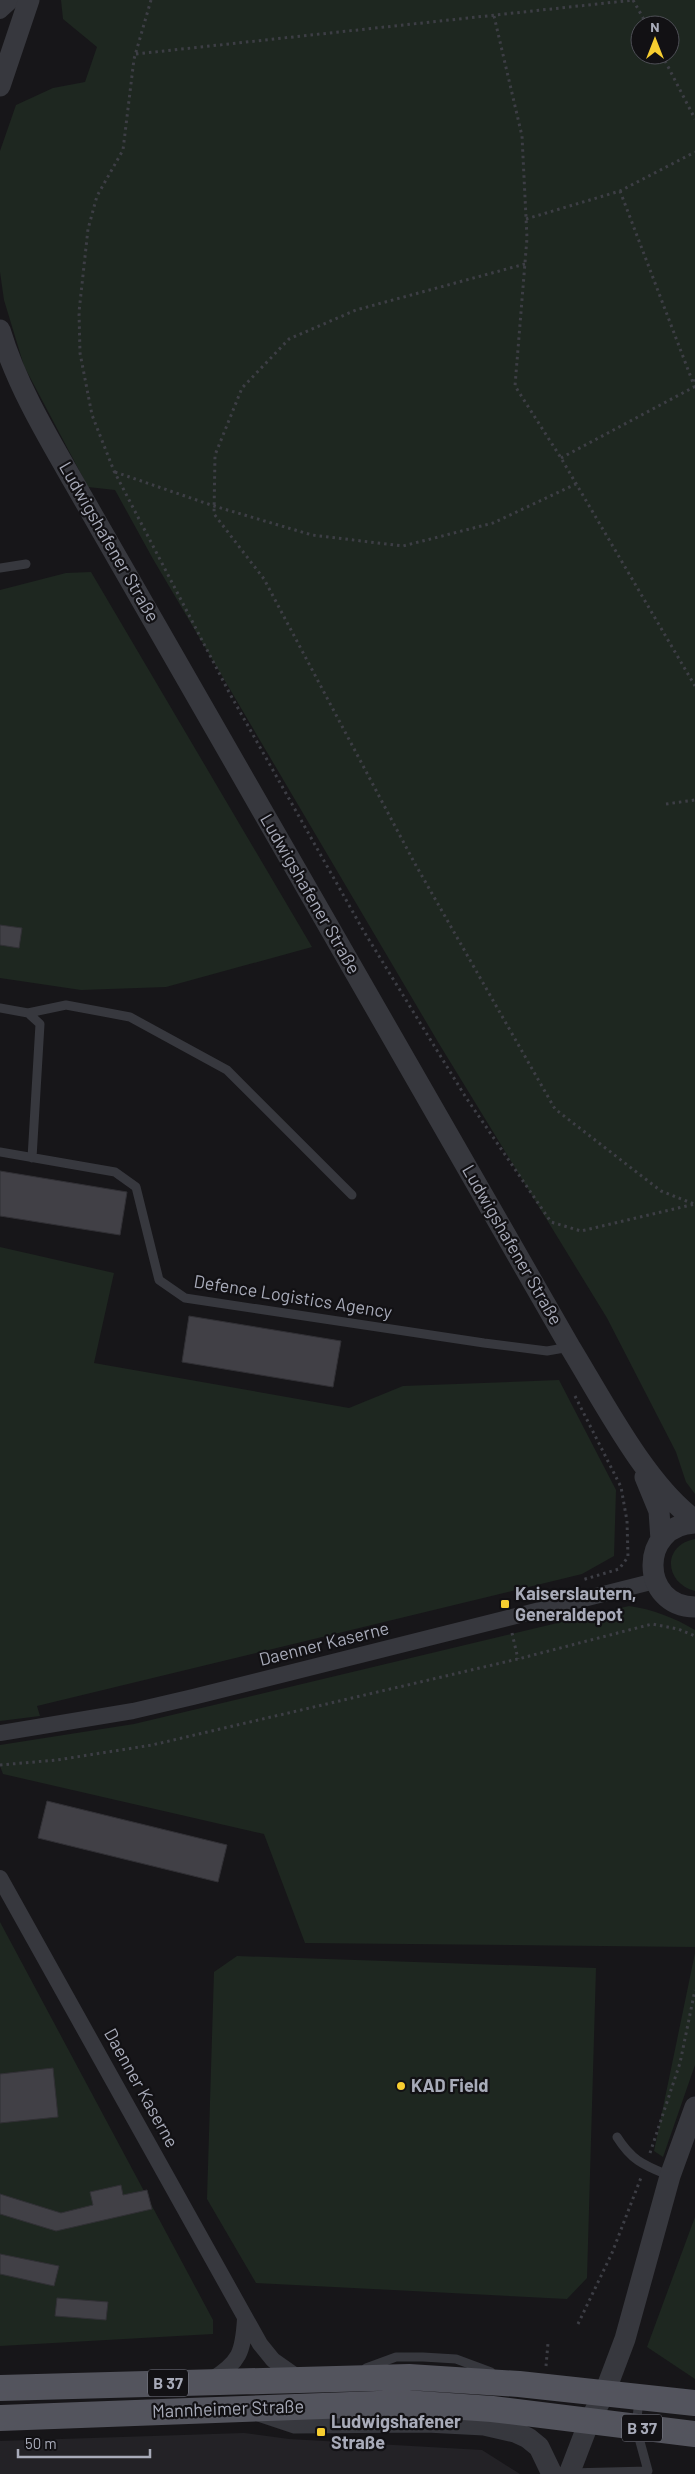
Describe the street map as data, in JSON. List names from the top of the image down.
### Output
{
  "streets": {
    "main road": ["B 37", "Mannheimer Straße"],
    "street": ["Ludwigshafener Straße", "Daenner Kaserne"],
    "lane": ["Defence Logistics Agency"]
  },
  "crossings": [
    ["Ludwigshafener Straße", "Defence Logistics Agency"],
    ["Daenner Kaserne", "Mannheimer Straße"]
  ],
  "places": {
    "transit": ["Kaiserslautern, Generaldepot", "Ludwigshafener Straße"],
    "other": ["KAD Field"]
  },
  "scale_bar": "50 m",
  "north": "top"
}
